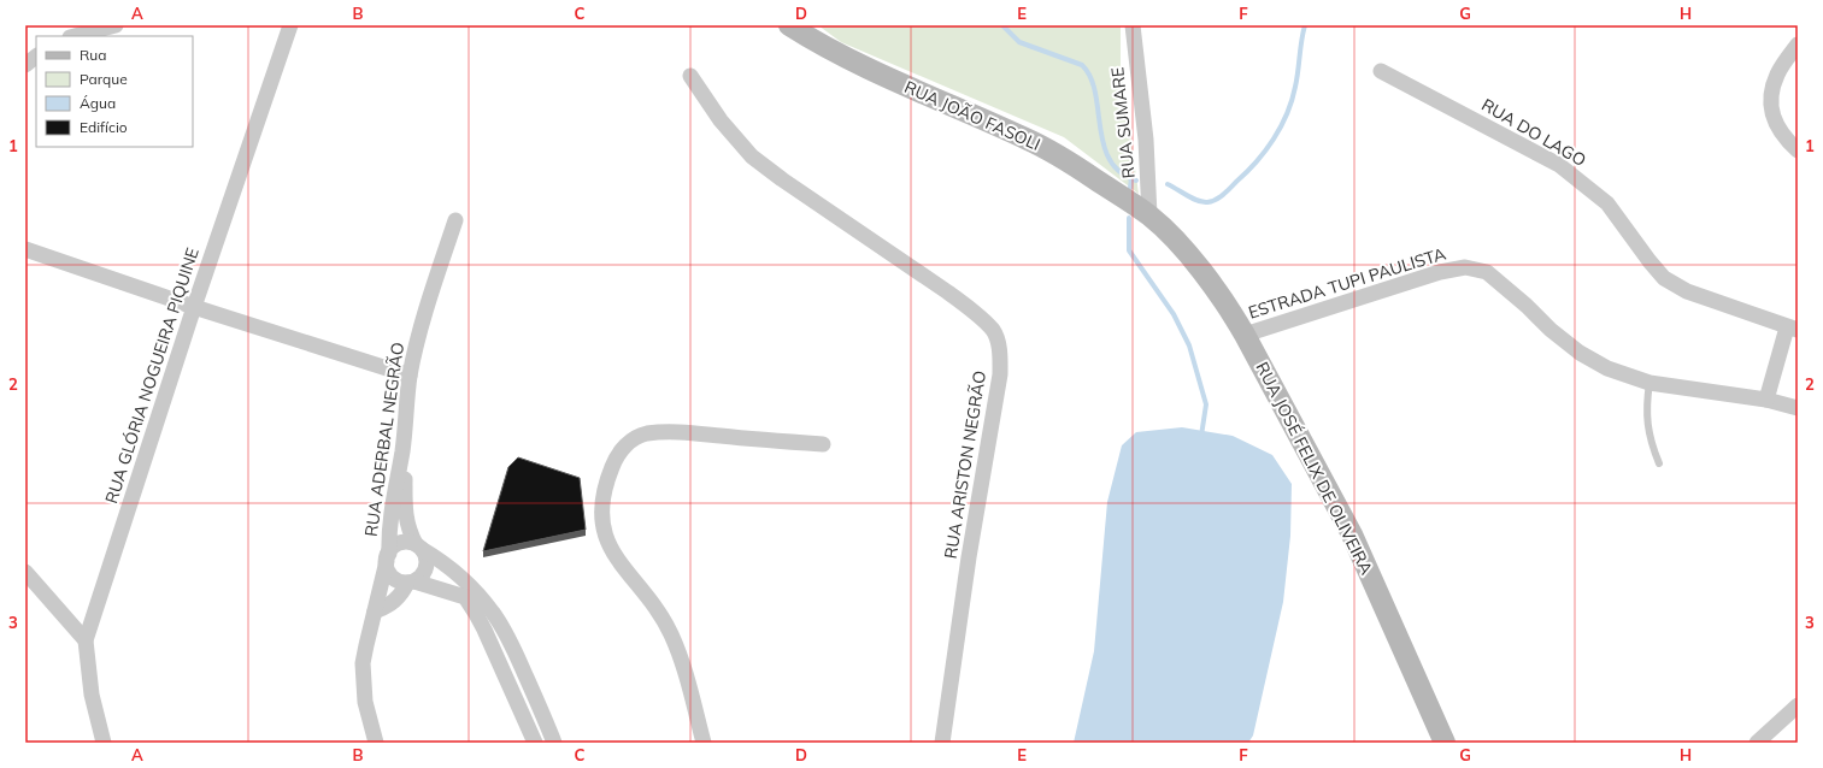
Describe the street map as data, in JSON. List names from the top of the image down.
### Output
{
  "streets": {
    "main road": ["RUA JOÃO FASOLI", "RUA JOSÉ FELIX DE OLIVEIRA"],
    "street": [
      "RUA SUMARE",
      "RUA DO LAGO",
      "ESTRADA TUPI PAULISTA",
      "RUA GLÓRIA NOGUEIRA PIQUINE",
      "RUA ADERBAL NEGRÃO",
      "RUA ARISTON NEGRÃO"
    ]
  },
  "crossings": [
    ["RUA JOÃO FASOLI", "RUA SUMARE"],
    ["RUA JOÃO FASOLI", "RUA JOSÉ FELIX DE OLIVEIRA"],
    ["RUA SUMARE", "RUA JOSÉ FELIX DE OLIVEIRA"],
    ["ESTRADA TUPI PAULISTA", "RUA JOSÉ FELIX DE OLIVEIRA"]
  ],
  "legend": [
    "Rua",
    "Parque",
    "Água",
    "Edifício"
  ],
  "grid": {
    "columns": [
      "A",
      "B",
      "C",
      "D",
      "E",
      "F",
      "G",
      "H"
    ],
    "rows": ["1", "2", "3"]
  }
}
